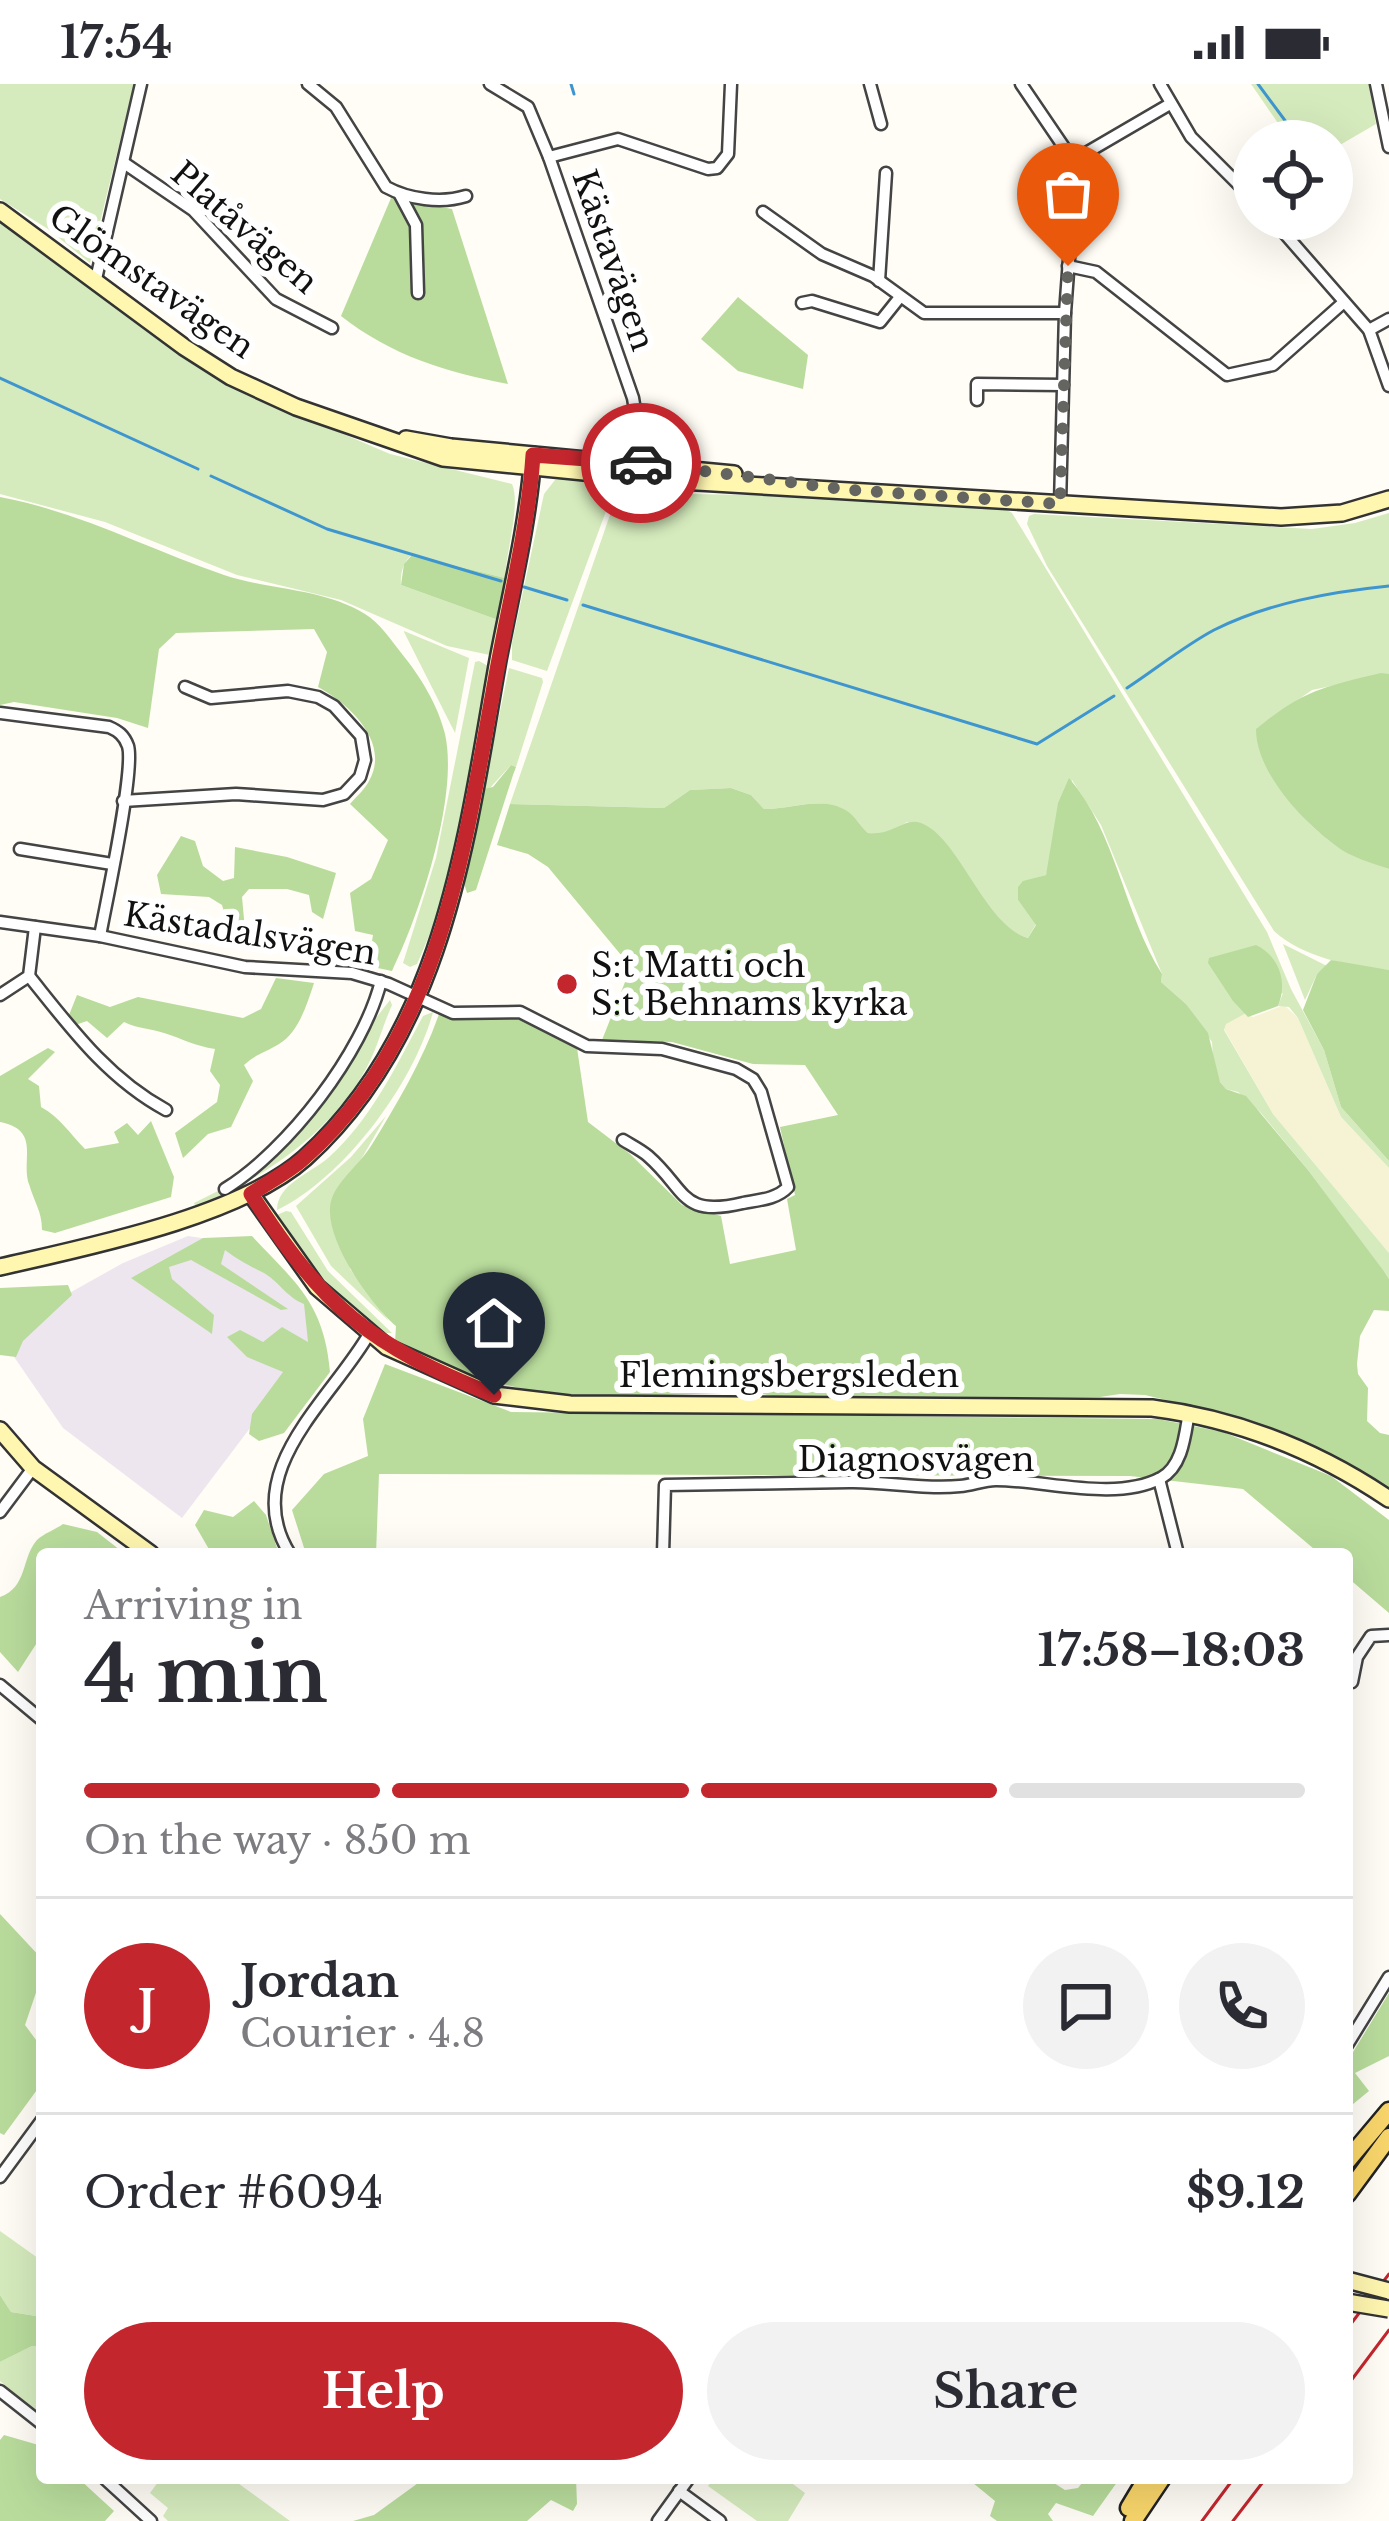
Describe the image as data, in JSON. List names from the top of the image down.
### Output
{
  "streets": {
    "street": [
      "Platåvägen",
      "Kästavägen",
      "Glömstavägen",
      "Kästadalsvägen",
      "Flemingsbergsleden",
      "Diagnosvägen"
    ]
  },
  "crossings": [
    ["Kästavägen", "Glömstavägen"]
  ],
  "places": ["S:t Matti och S:t Behnams kyrka"],
  "page": {
    "status": "17:54",
    "heading": ["4 min", "Arriving in", "17:58–18:03"],
    "panel": [
      "Jordan",
      "Courier · 4.8",
      "Order #6094",
      "$9.12"
    ],
    "bar": "On the way · 850 m",
    "round": "J",
    "buttons": ["Help", "Share"]
  }
}
